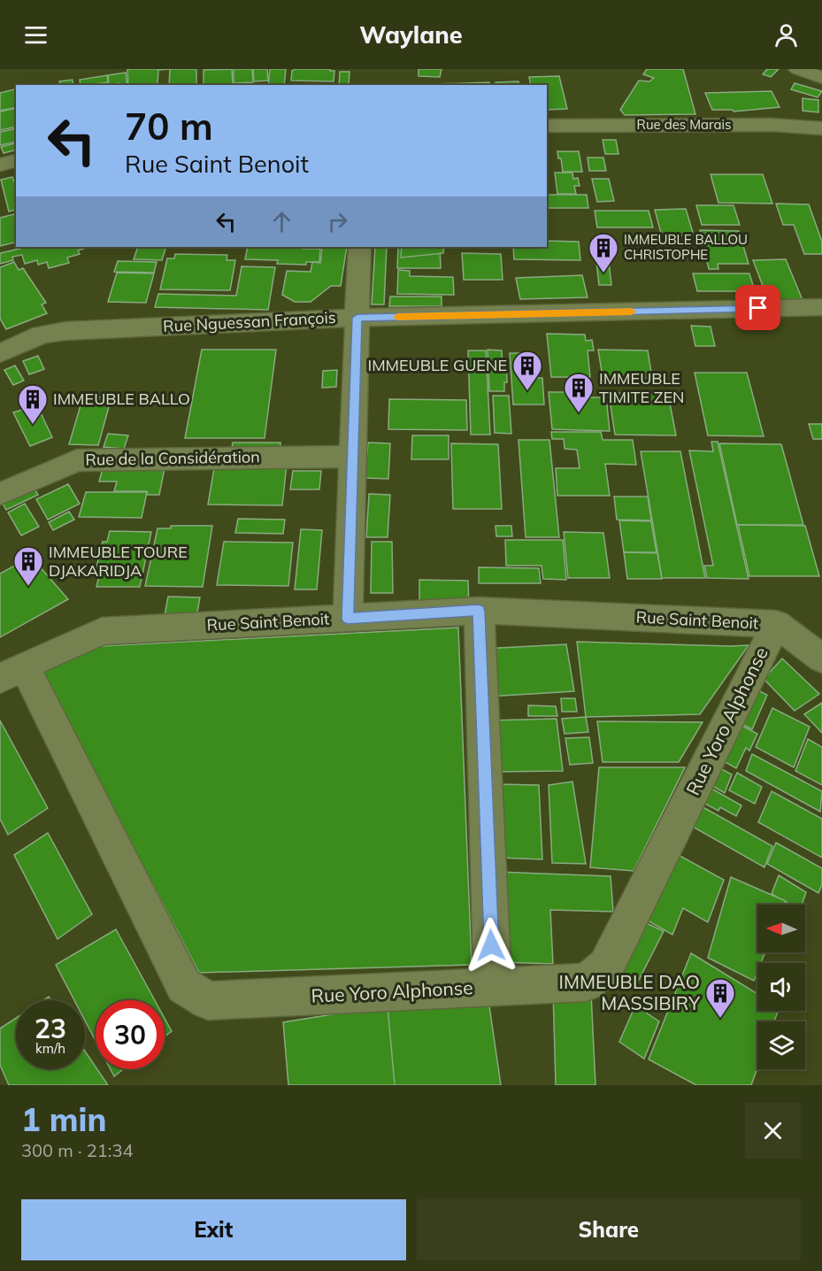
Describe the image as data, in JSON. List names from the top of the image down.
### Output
{
  "streets": {
    "street": [
      "Rue des Marais",
      "Rue Nguessan François",
      "Rue de la Considération",
      "Rue Saint Benoit",
      "Rue Yoro Alphonse"
    ]
  },
  "crossings": [
    ["Rue Saint Benoit", "Rue Yoro Alphonse"]
  ],
  "places": {
    "building": [
      "IMMEUBLE BALLOU CHRISTOPHE",
      "IMMEUBLE GUENE",
      "IMMEUBLE TIMITE ZEN",
      "IMMEUBLE BALLO",
      "IMMEUBLE TOURE DJAKARIDJA",
      "IMMEUBLE DAO MASSIBIRY"
    ]
  },
  "north": "left",
  "page": {
    "header": "Waylane",
    "turn": ["70 m", "Rue Saint Benoit"],
    "speed": "23 km/h",
    "limit": "30",
    "heading": ["1 min", "300 m · 21:34"],
    "buttons": ["Exit", "Share"]
  }
}
